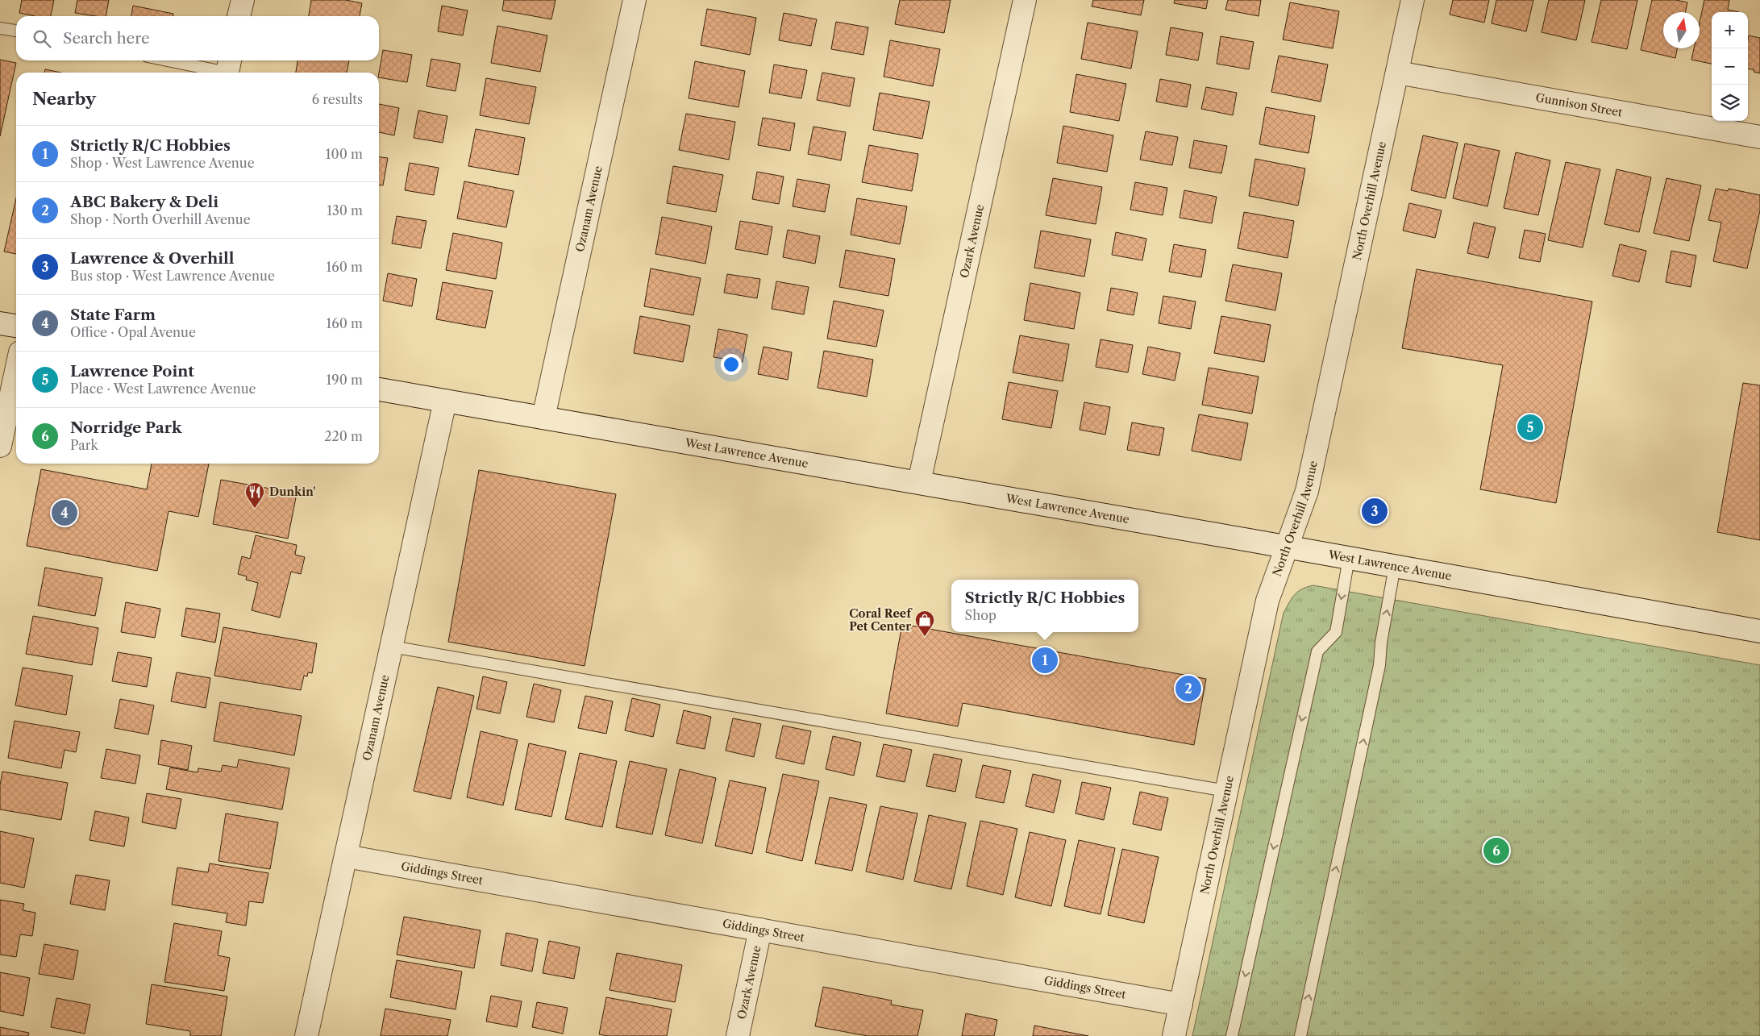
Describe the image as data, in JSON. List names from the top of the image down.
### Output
{
  "streets": {
    "street": [
      "Gunnison Street",
      "North Overhill Avenue",
      "Ozanam Avenue",
      "Ozark Avenue",
      "West Lawrence Avenue",
      "Giddings Street"
    ]
  },
  "crossings": [
    ["Gunnison Street", "North Overhill Avenue"],
    ["North Overhill Avenue", "West Lawrence Avenue"],
    ["North Overhill Avenue", "Giddings Street"],
    ["Ozanam Avenue", "West Lawrence Avenue"],
    ["Ozanam Avenue", "Giddings Street"],
    ["Ozark Avenue", "West Lawrence Avenue"],
    ["Ozark Avenue", "Giddings Street"]
  ],
  "places": {
    "restaurant": ["Dunkin'"],
    "shop": ["Coral Reef Pet Center"]
  },
  "north": "top",
  "page": {
    "map_buttons": ["+", "−"],
    "search": "Search here",
    "heading": ["Nearby", "6 results"],
    "list": [
      {
        "mark": "1",
        "name": "Strictly R/C Hobbies",
        "note": "Shop · West Lawrence Avenue",
        "value": "100 m"
      },
      {
        "mark": "2",
        "name": "ABC Bakery & Deli",
        "note": "Shop · North Overhill Avenue",
        "value": "130 m"
      },
      {
        "mark": "3",
        "name": "Lawrence & Overhill",
        "note": "Bus stop · West Lawrence Avenue",
        "value": "160 m"
      },
      {
        "mark": "4",
        "name": "State Farm",
        "note": "Office · Opal Avenue",
        "value": "160 m"
      },
      {
        "mark": "5",
        "name": "Lawrence Point",
        "note": "Place · West Lawrence Avenue",
        "value": "190 m"
      },
      {
        "mark": "6",
        "name": "Norridge Park",
        "note": "Park",
        "value": "220 m"
      }
    ],
    "pins": [
      "5",
      "3",
      "4",
      "1",
      "2",
      "6"
    ],
    "popup": ["Strictly R/C Hobbies", "Shop"]
  }
}
